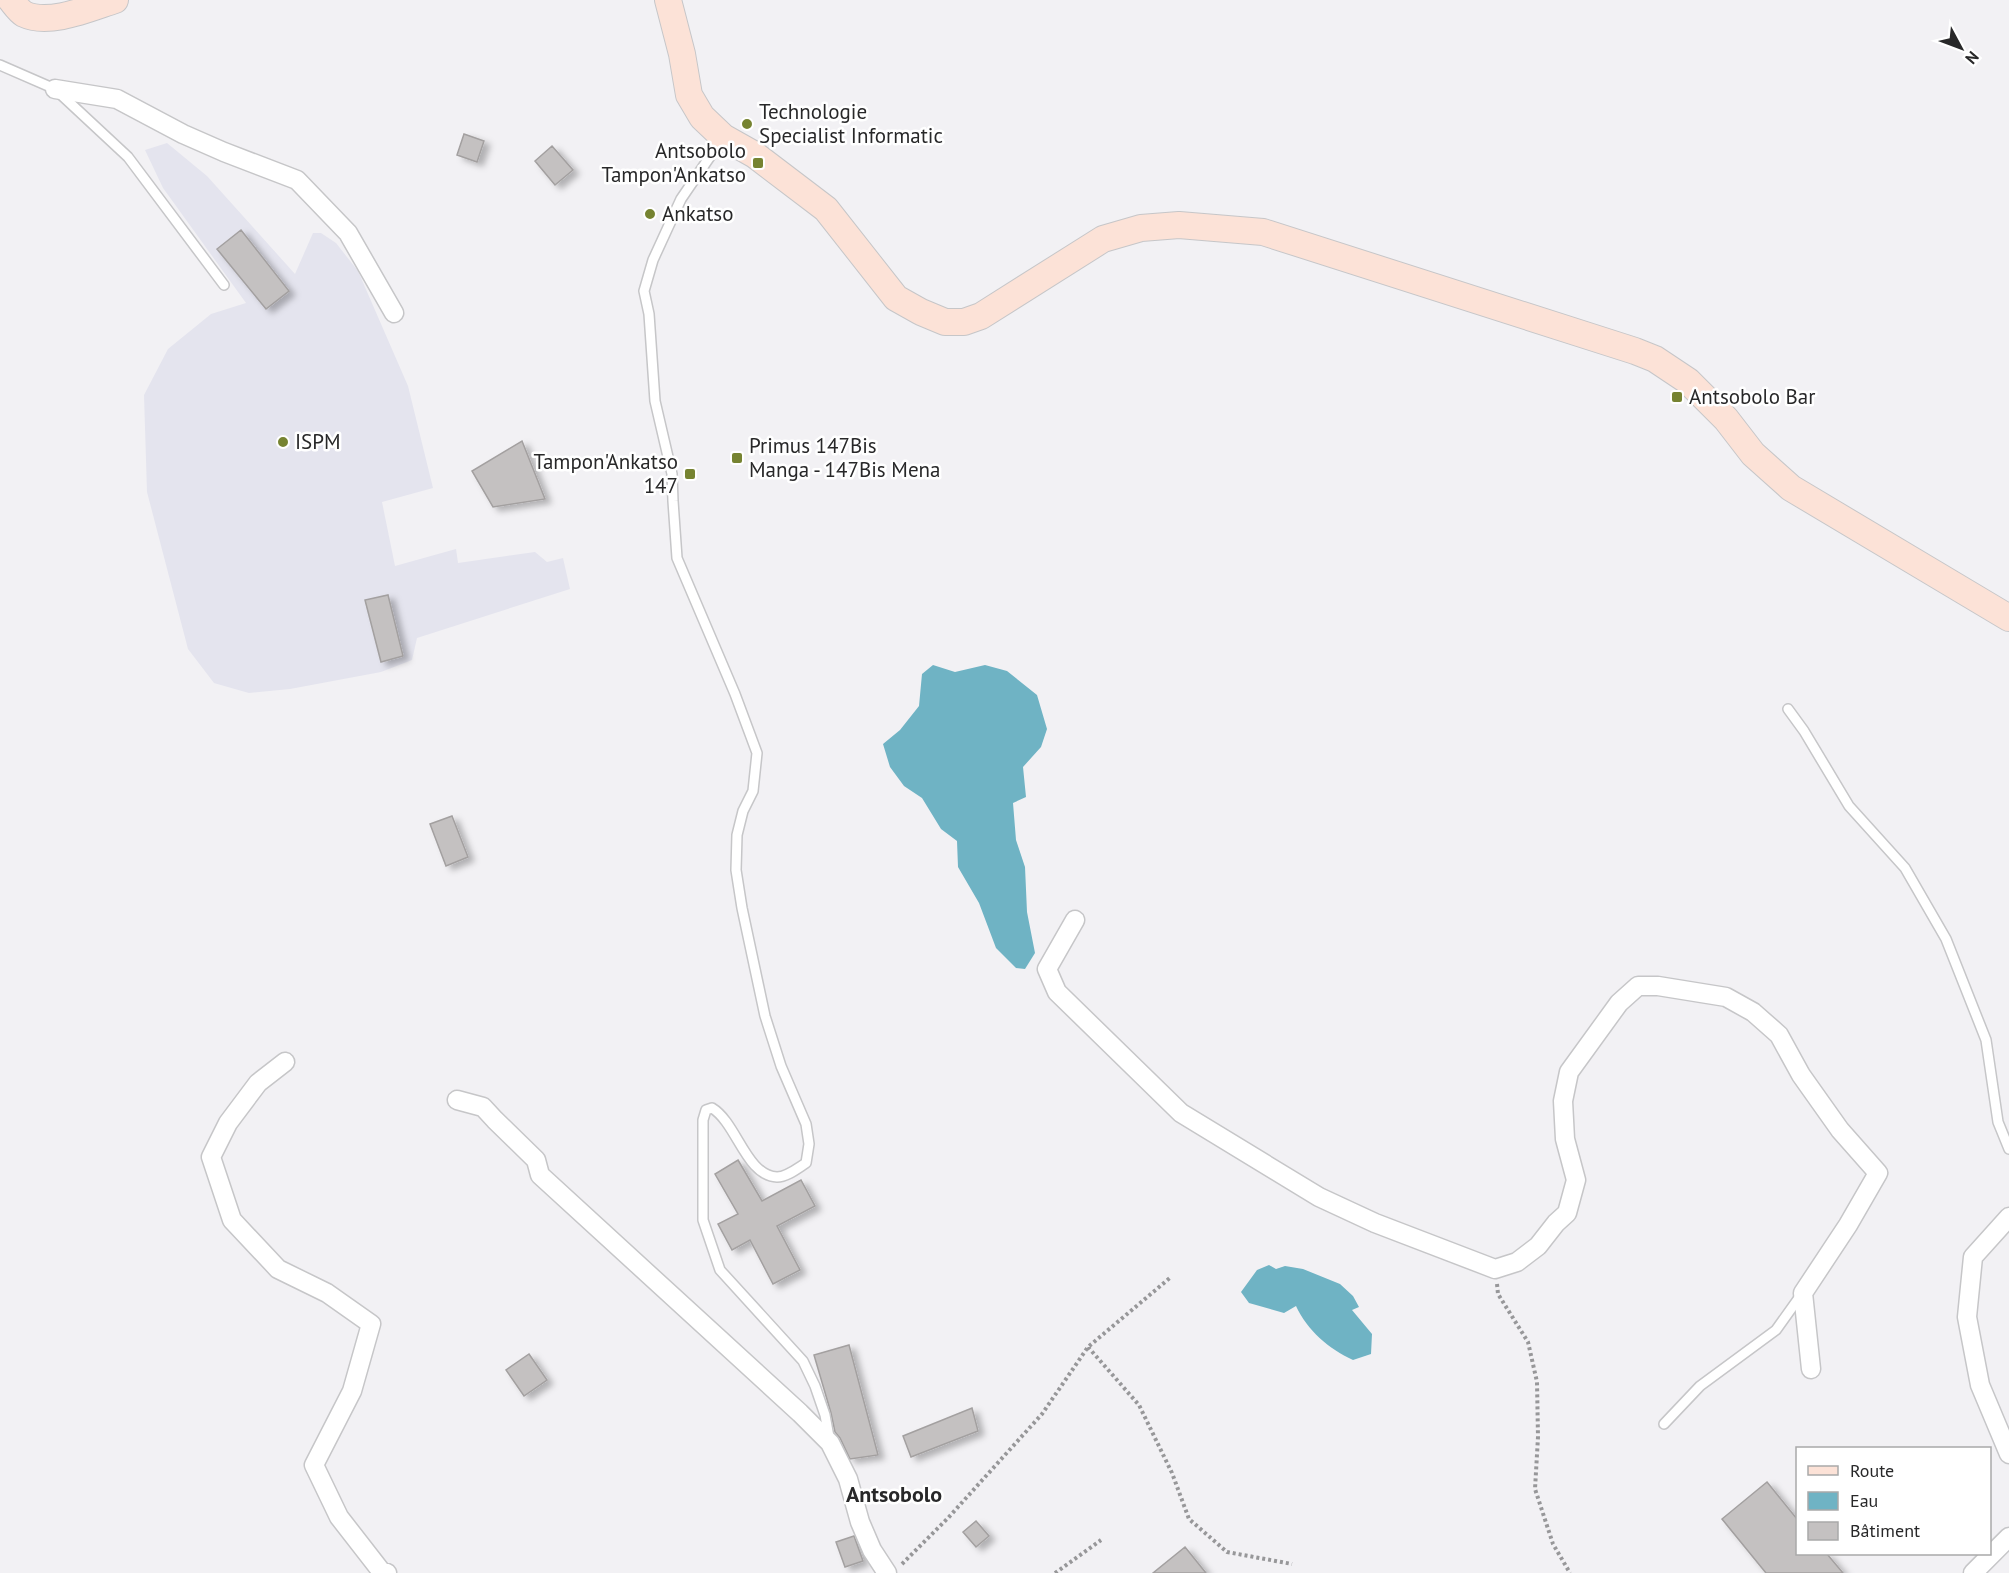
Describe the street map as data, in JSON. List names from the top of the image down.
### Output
{
  "districts": ["Antsobolo"],
  "places": {
    "other": ["Technologie Specialist Informatic", "Ankatso", "ISPM"],
    "transit": [
      "Antsobolo Tampon'Ankatso",
      "Antsobolo Bar",
      "Primus 147Bis Manga - 147Bis Mena",
      "Tampon'Ankatso 147"
    ]
  },
  "legend": ["Route", "Eau", "Bâtiment"],
  "north": "bottom right"
}
